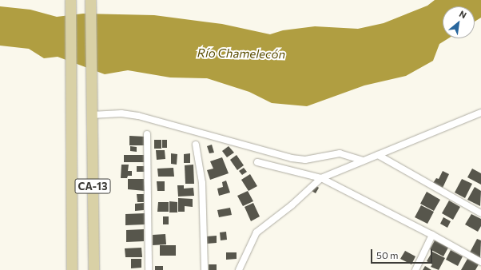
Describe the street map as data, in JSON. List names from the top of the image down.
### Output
{
  "streets": {
    "main road": ["CA-13"]
  },
  "water": ["Río Chamelecón"],
  "scale_bar": "50 m",
  "north": "top right"
}
